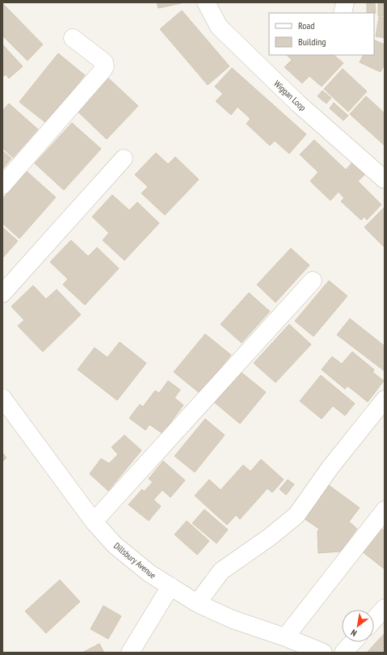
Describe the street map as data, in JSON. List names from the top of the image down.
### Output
{
  "streets": {
    "street": ["Wiggan Loop", "Dillsbury Avenue"]
  },
  "legend": ["Road", "Building"],
  "north": "bottom left"
}
